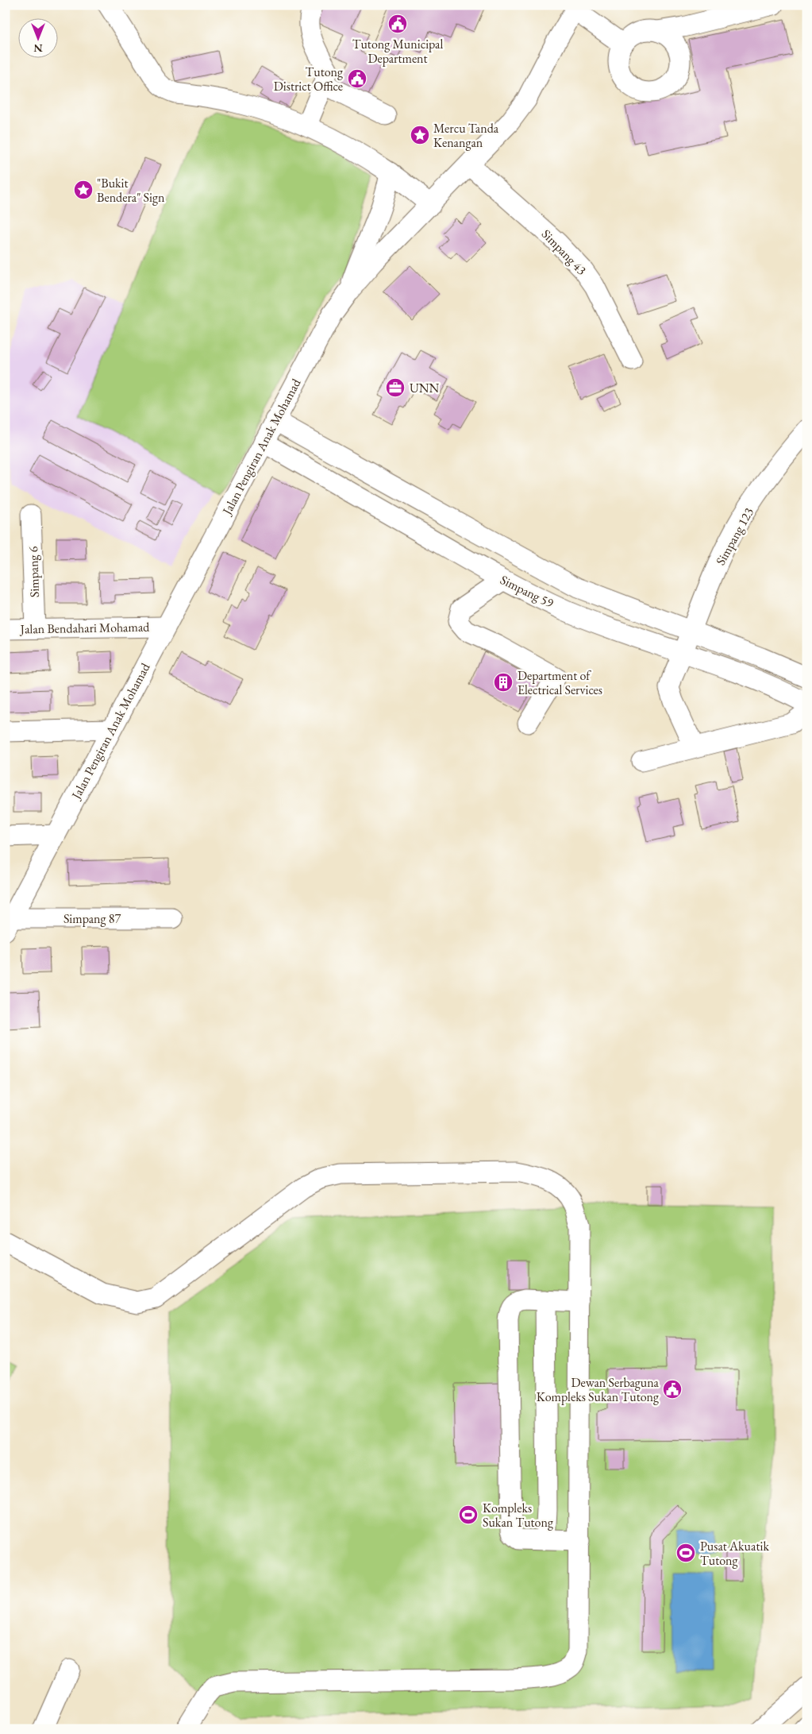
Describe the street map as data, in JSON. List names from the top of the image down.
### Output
{
  "streets": {
    "street": [
      "Simpang 43",
      "Jalan Pengiran Anak Mohamad",
      "Simpang 123",
      "Simpang 6",
      "Simpang 59",
      "Jalan Bendahari Mohamad",
      "Simpang 87"
    ]
  },
  "crossings": [
    ["Simpang 43", "Jalan Pengiran Anak Mohamad"],
    ["Jalan Pengiran Anak Mohamad", "Simpang 59"],
    ["Jalan Pengiran Anak Mohamad", "Jalan Bendahari Mohamad"],
    ["Jalan Pengiran Anak Mohamad", "Simpang 87"],
    ["Simpang 123", "Simpang 59"],
    ["Simpang 6", "Jalan Bendahari Mohamad"]
  ],
  "places": {
    "public building": ["Tutong Municipal Department", "Tutong District Office", "Dewan Serbaguna Kompleks Sukan Tutong"],
    "place": ["Mercu Tanda Kenangan", "\"Bukit Bendera\" Sign"],
    "office": ["UNN"],
    "building": ["Department of Electrical Services"],
    "sports": ["Kompleks Sukan Tutong", "Pusat Akuatik Tutong"]
  },
  "north": "bottom"
}
